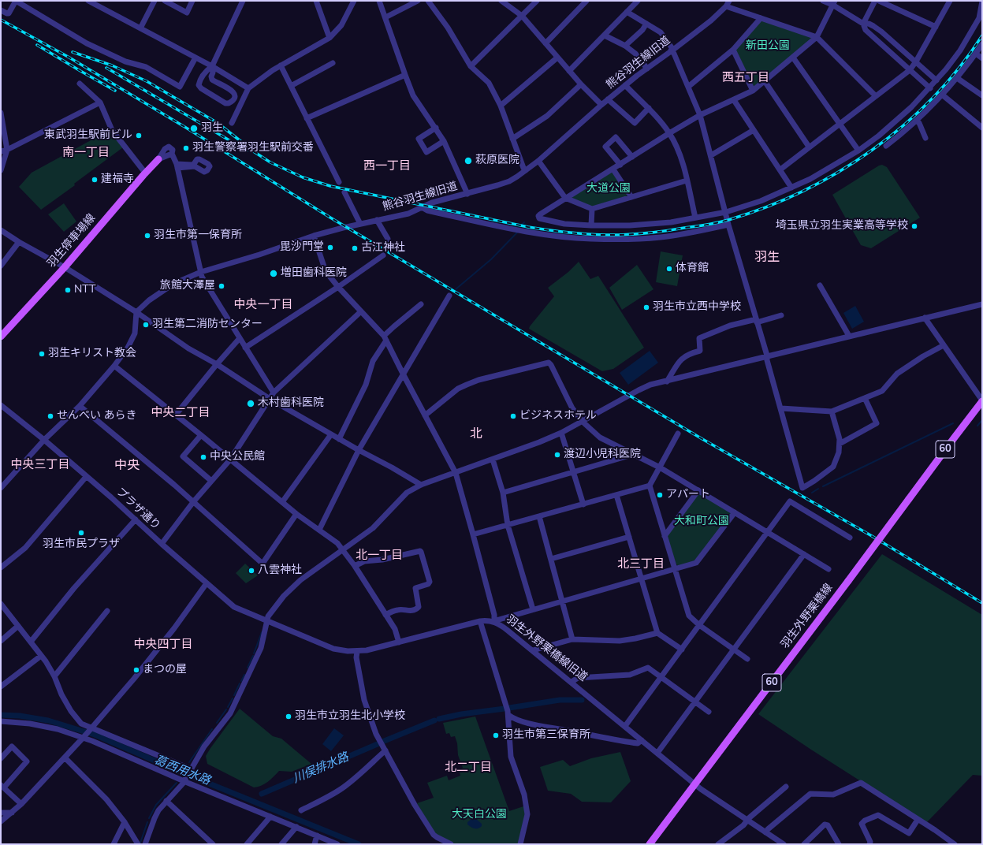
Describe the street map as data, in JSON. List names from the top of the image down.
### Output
{
  "streets": {
    "main road": ["羽生停車場線", "60", "羽生外野栗橋線"],
    "street": ["熊谷羽生線旧道", "プラザ通り", "羽生外野栗橋線旧道"]
  },
  "crossings": [
    ["プラザ通り", "羽生外野栗橋線旧道"],
    ["羽生外野栗橋線", "羽生外野栗橋線旧道"]
  ],
  "districts": [
    "西五丁目",
    "南一丁目",
    "西一丁目",
    "羽生",
    "中央一丁目",
    "中央二丁目",
    "北",
    "中央三丁目",
    "中央",
    "北一丁目",
    "北三丁目",
    "中央四丁目",
    "北二丁目"
  ],
  "water": ["川俣排水路", "葛西用水路"],
  "parks": [
    "新田公園",
    "大道公園",
    "大和町公園",
    "大天白公園"
  ],
  "places": [
    "羽生",
    "東武羽生駅前ビル",
    "羽生警察署羽生駅前交番",
    "萩原医院",
    "建福寺",
    "埼玉県立羽生実業高等学校",
    "羽生市第一保育所",
    "毘沙門堂",
    "古江神社",
    "体育館",
    "増田歯科医院",
    "旅館大澤屋",
    "NTT",
    "羽生市立西中学校",
    "羽生第二消防センター",
    "羽生キリスト教会",
    "木村歯科医院",
    "せんべい あらき",
    "ビジネスホテル",
    "渡辺小児科医院",
    "中央公民館",
    "アパート",
    "羽生市民プラザ",
    "八雲神社",
    "まつの屋",
    "羽生市立羽生北小学校",
    "羽生市第三保育所"
  ]
}
